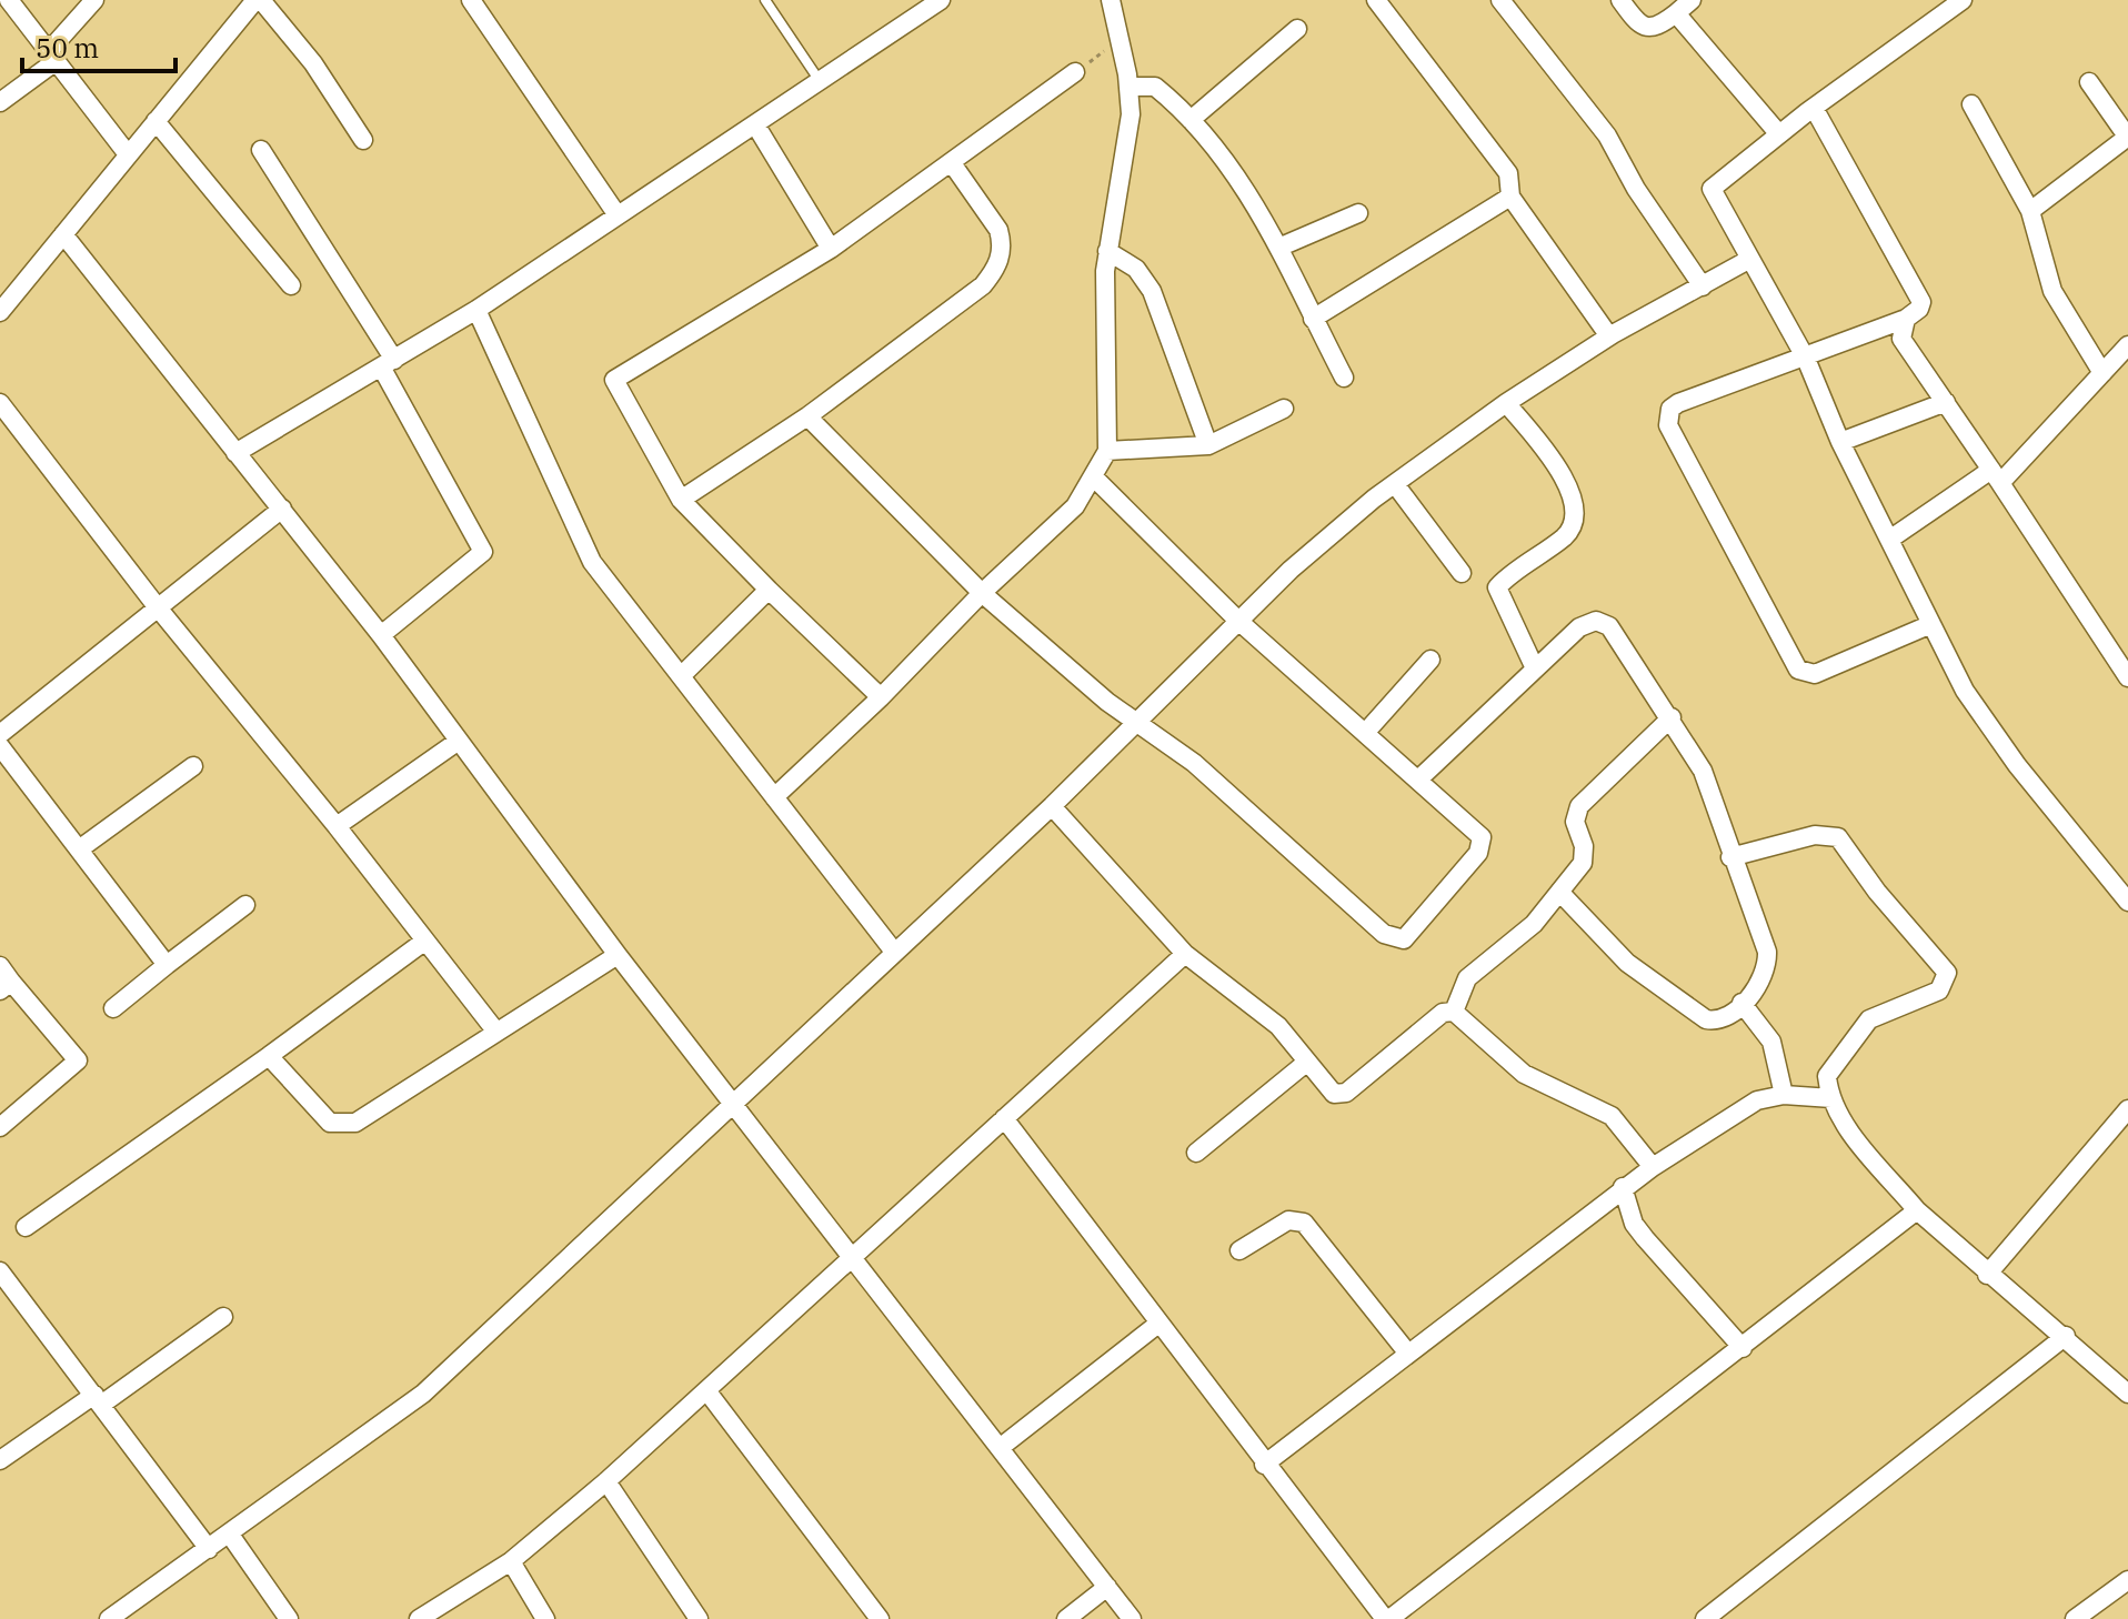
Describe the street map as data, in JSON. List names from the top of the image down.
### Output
{
  "scale_bar": "50 m"
}
